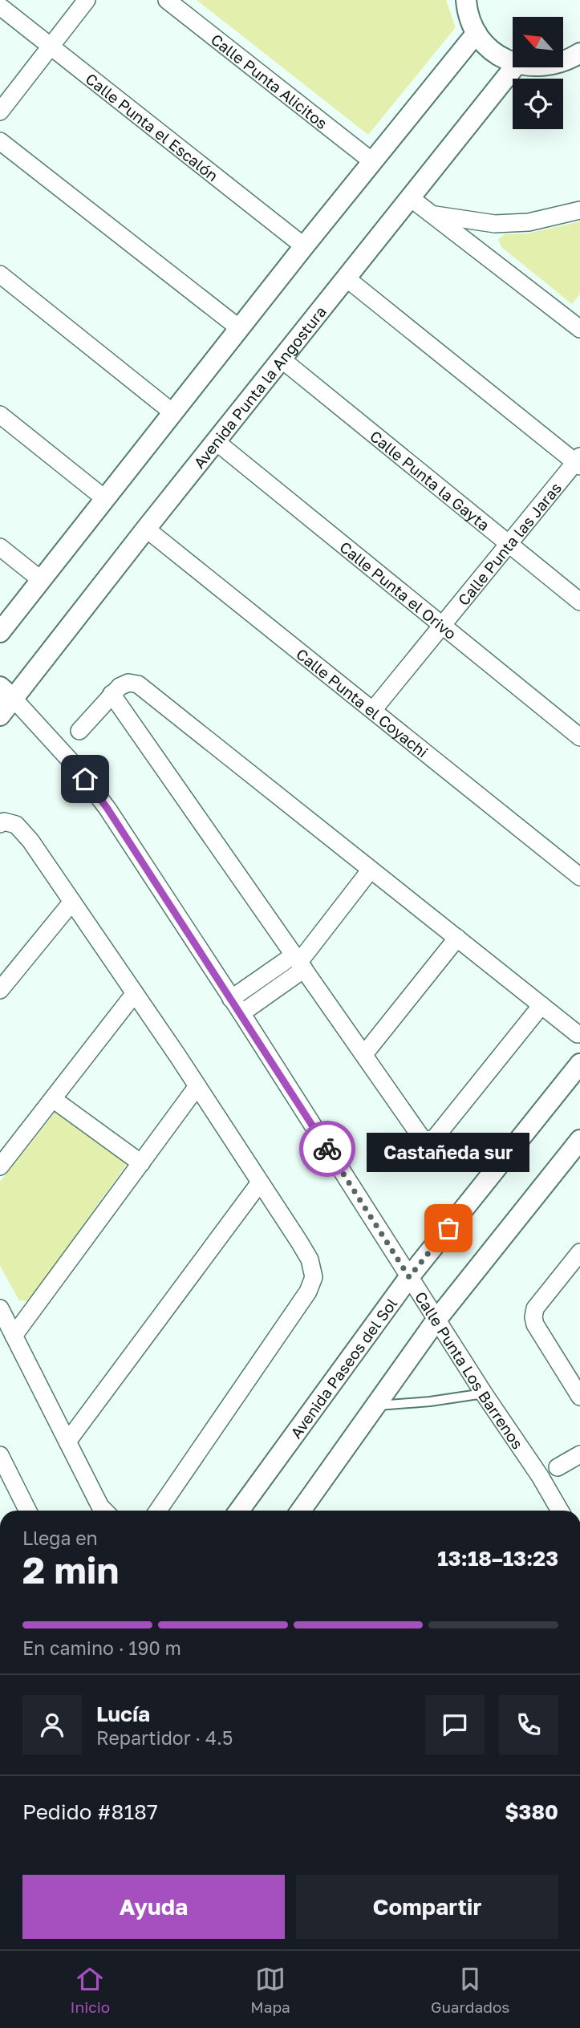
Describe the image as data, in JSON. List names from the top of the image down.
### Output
{
  "streets": {
    "street": [
      "Calle Punta Alicitos",
      "Calle Punta el Escalón",
      "Avenida Punta la Angostura",
      "Calle Punta la Gayta",
      "Calle Punta las Jaras",
      "Calle Punta el Orivo",
      "Calle Punta el Coyachi",
      "Avenida Paseos del Sol",
      "Calle Punta Los Barrenos"
    ]
  },
  "crossings": [
    ["Avenida Punta la Angostura", "Calle Punta la Gayta"],
    ["Avenida Punta la Angostura", "Calle Punta el Orivo"],
    ["Avenida Punta la Angostura", "Calle Punta el Coyachi"],
    ["Avenida Punta la Angostura", "Calle Punta Los Barrenos"],
    ["Calle Punta la Gayta", "Calle Punta las Jaras"],
    ["Calle Punta las Jaras", "Calle Punta el Orivo"],
    ["Calle Punta las Jaras", "Calle Punta el Coyachi"],
    ["Avenida Paseos del Sol", "Calle Punta Los Barrenos"]
  ],
  "places": ["Castañeda sur"],
  "north": "top left",
  "page": {
    "bubble": "Castañeda sur",
    "heading": ["2 min", "Llega en", "13:18–13:23"],
    "panel": [
      "Lucía",
      "Repartidor · 4.5",
      "Pedido #8187",
      "$380"
    ],
    "bar": "En camino · 190 m",
    "buttons": ["Ayuda", "Compartir"],
    "tabs": ["Inicio", "Mapa", "Guardados"]
  }
}
